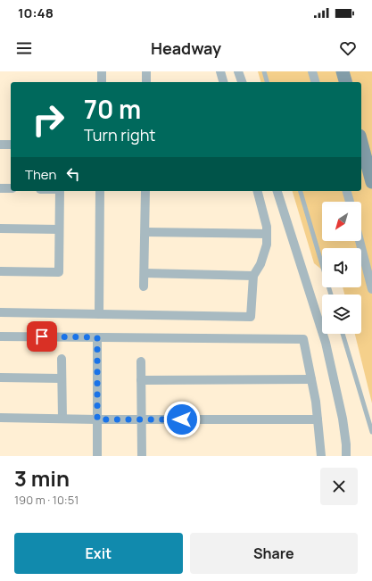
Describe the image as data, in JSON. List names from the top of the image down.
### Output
{
  "north": "bottom left",
  "page": {
    "status": "10:48",
    "header": "Headway",
    "turn": ["70 m", "Turn right"],
    "then": "Then",
    "heading": ["3 min", "190 m · 10:51"],
    "buttons": ["Exit", "Share"]
  }
}
